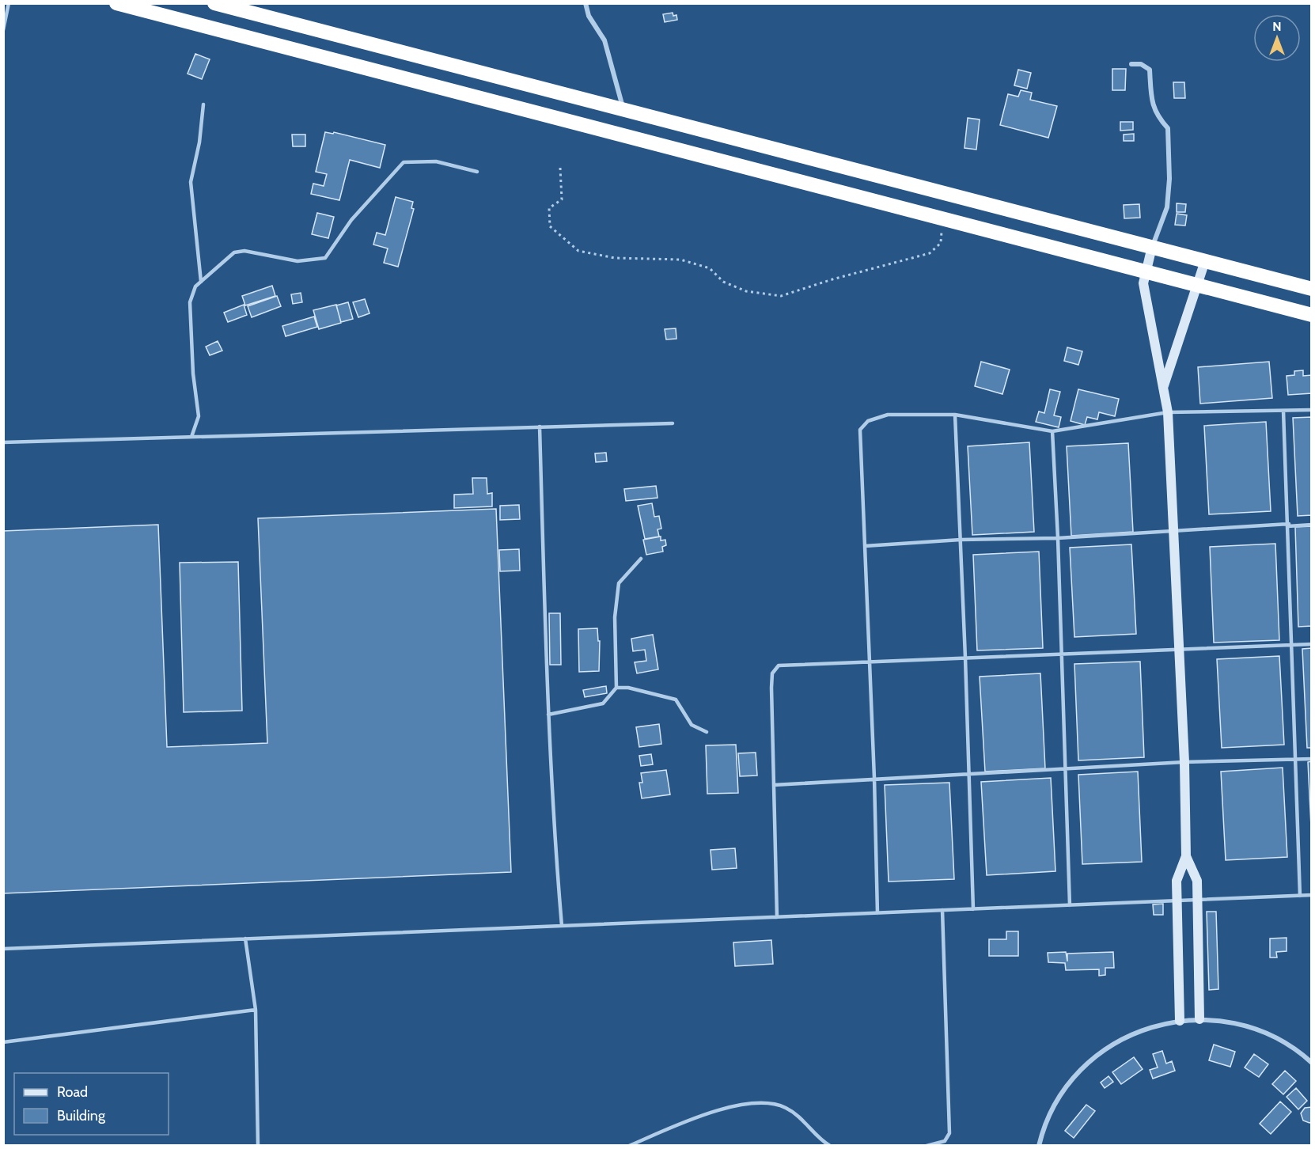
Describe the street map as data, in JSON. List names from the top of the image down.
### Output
{
  "legend": ["Road", "Building"],
  "north": "top"
}
